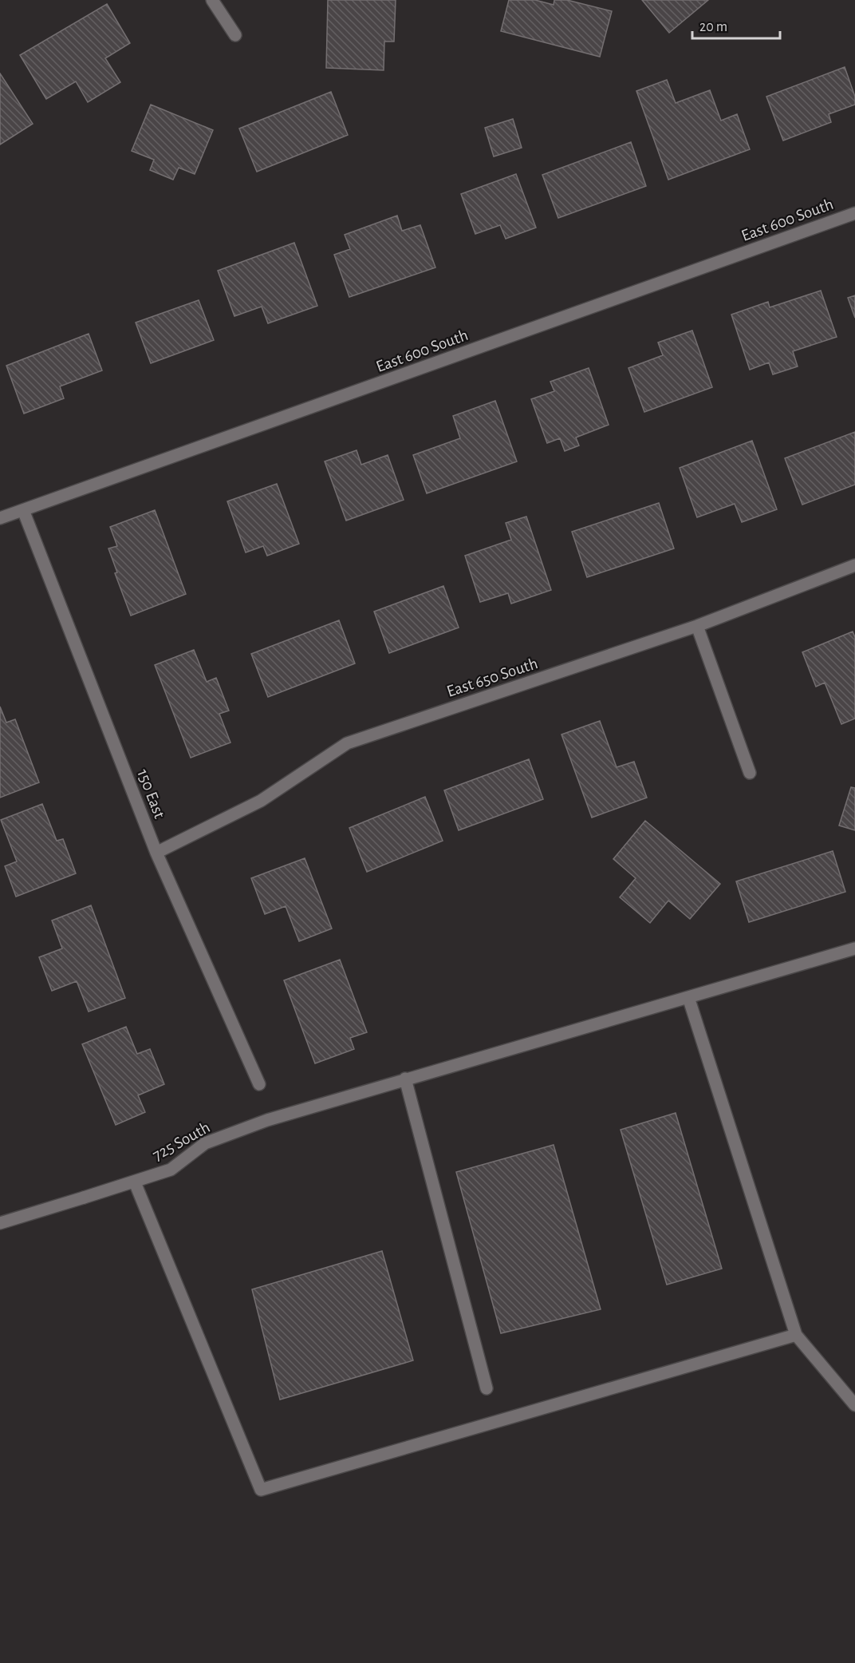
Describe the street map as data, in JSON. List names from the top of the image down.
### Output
{
  "streets": {
    "street": [
      "East 600 South",
      "East 650 South",
      "150 East",
      "725 South"
    ]
  },
  "crossings": [
    ["East 600 South", "150 East"],
    ["East 650 South", "150 East"]
  ],
  "scale_bar": "20 m"
}
